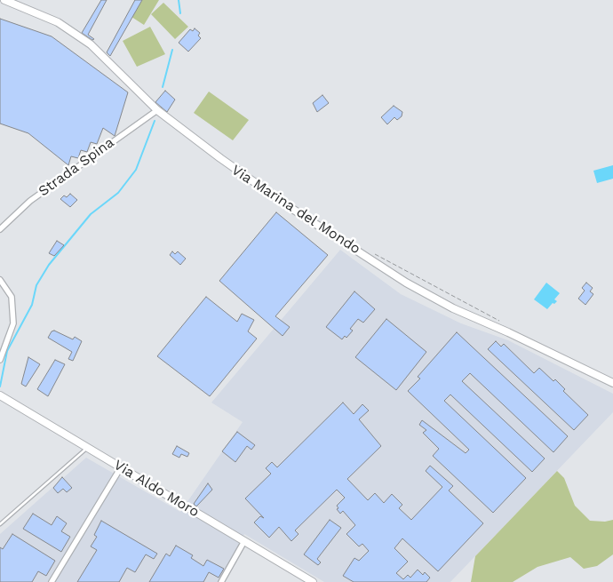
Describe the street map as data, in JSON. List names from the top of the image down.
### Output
{
  "streets": {
    "street": ["Strada Spina", "Via Marina del Mondo", "Via Aldo Moro"]
  },
  "crossings": [
    ["Strada Spina", "Via Marina del Mondo"]
  ]
}
